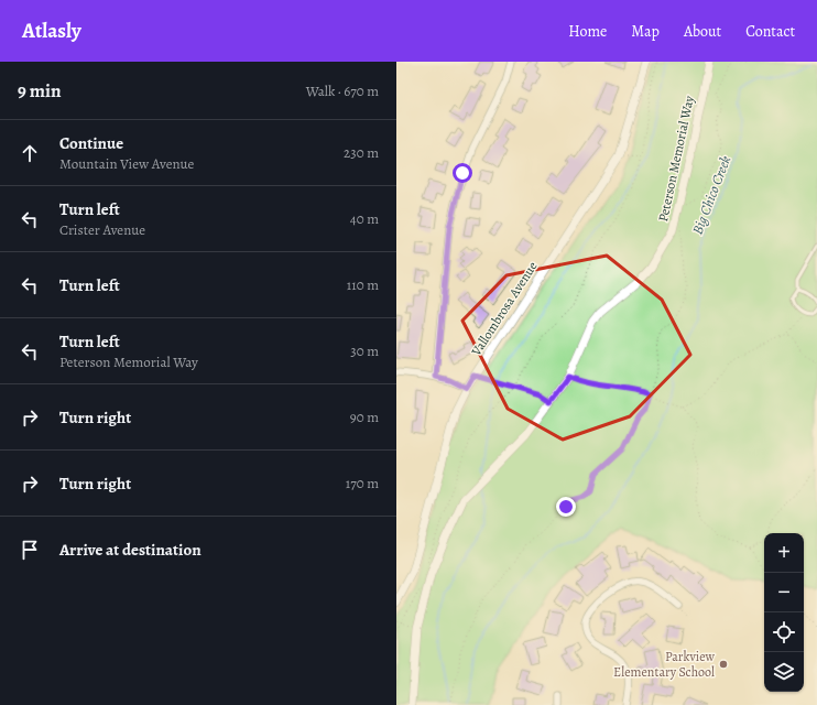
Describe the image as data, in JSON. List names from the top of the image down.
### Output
{
  "streets": {
    "street": ["Peterson Memorial Way", "Vallombrosa Avenue"]
  },
  "water": ["Big Chico Creek"],
  "places": ["Parkview Elementary School"],
  "page": {
    "header": "Atlasly",
    "nav": [
      "Home",
      "Map",
      "About",
      "Contact"
    ],
    "heading": ["9 min", "Walk · 670 m"],
    "list": [
      ["Continue", "Mountain View Avenue", "230 m"],
      ["Turn left", "Crister Avenue", "40 m"],
      ["Turn left", "110 m"],
      ["Turn left", "Peterson Memorial Way", "30 m"],
      ["Turn right", "90 m"],
      ["Turn right", "170 m"],
      "Arrive at destination"
    ],
    "map_buttons": ["+", "−"]
  }
}
